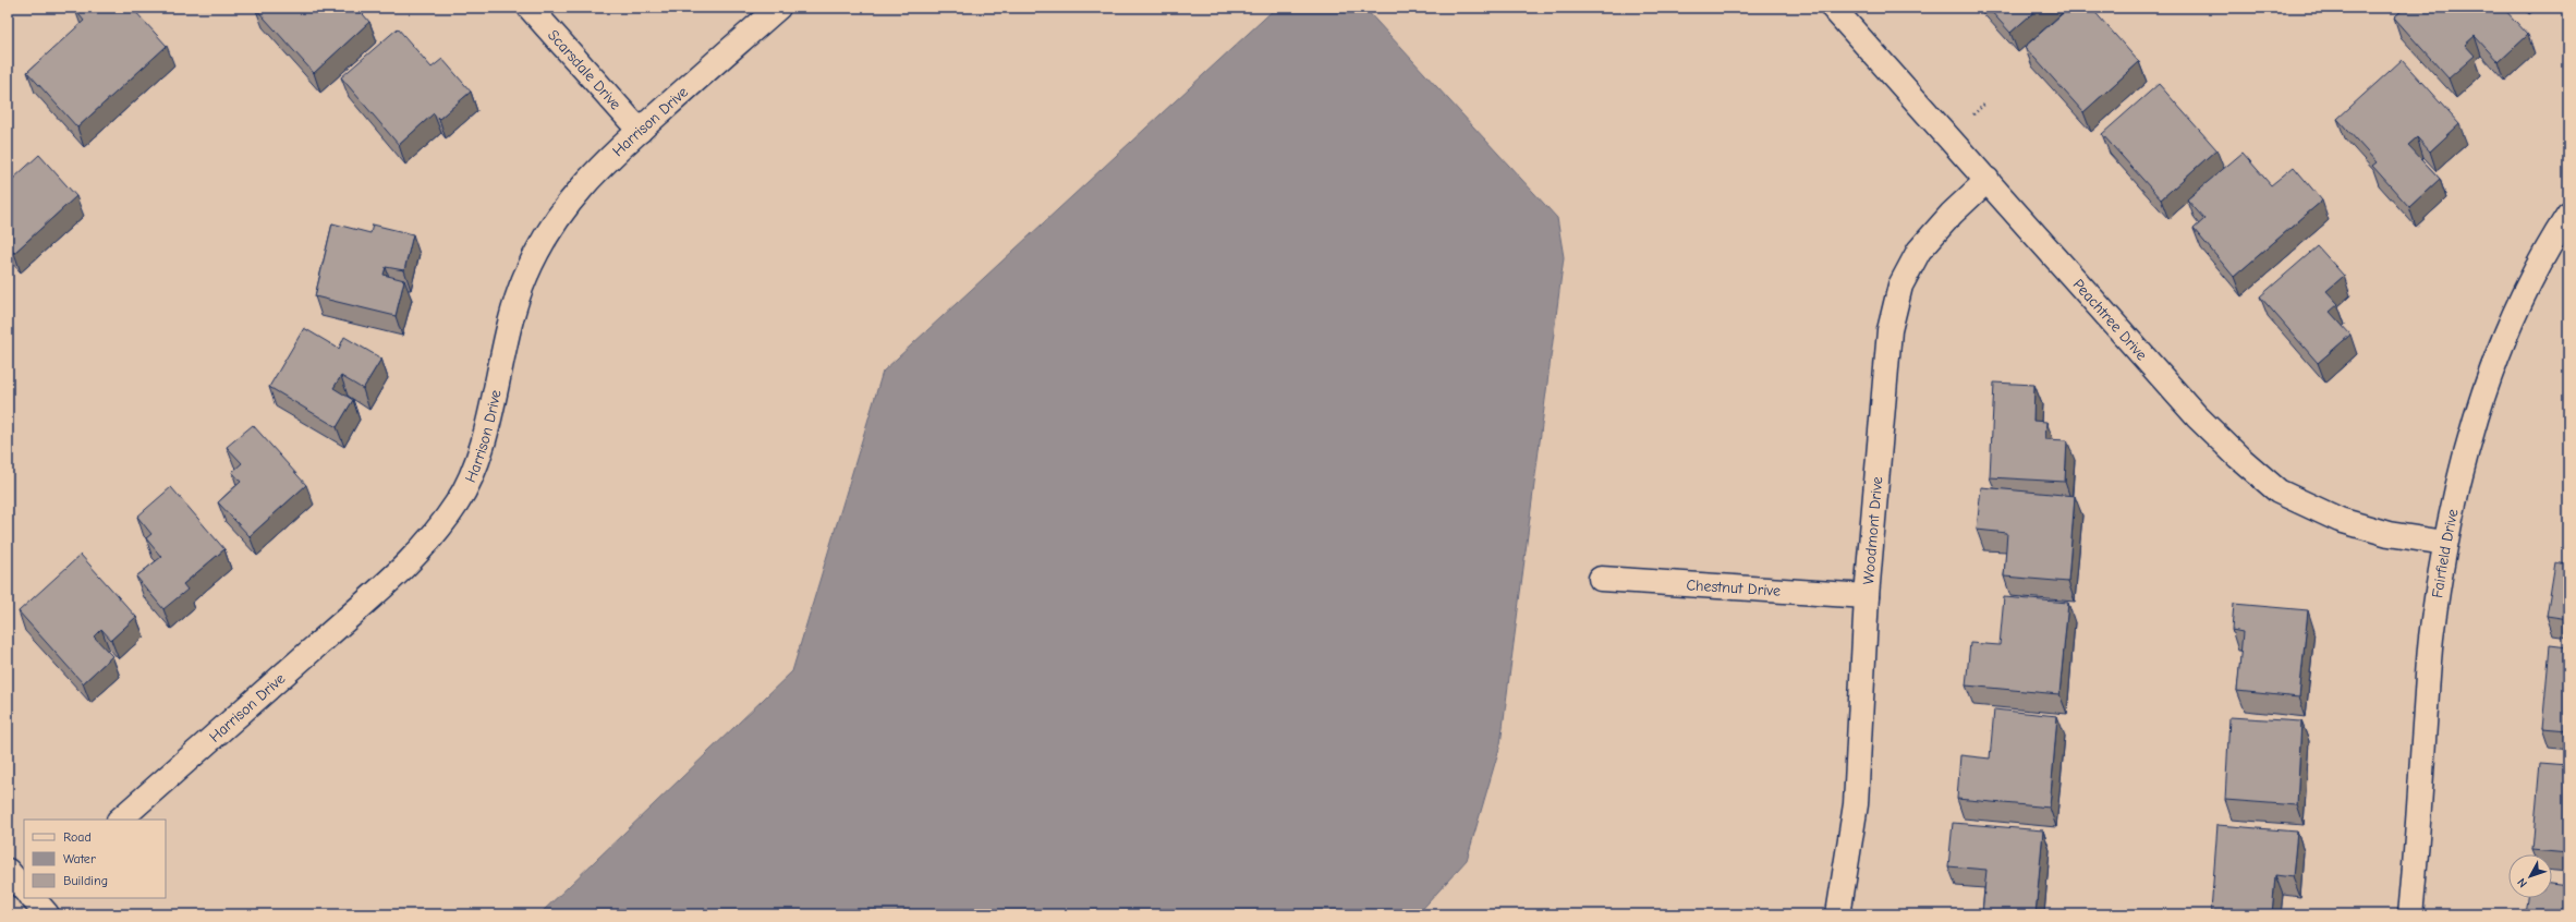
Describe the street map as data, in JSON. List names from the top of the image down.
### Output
{
  "streets": {
    "street": [
      "Scarsdale Drive",
      "Harrison Drive",
      "Peachtree Drive",
      "Woodmont Drive",
      "Fairfield Drive",
      "Chestnut Drive"
    ]
  },
  "crossings": [
    ["Scarsdale Drive", "Harrison Drive"],
    ["Peachtree Drive", "Woodmont Drive"],
    ["Peachtree Drive", "Fairfield Drive"],
    ["Woodmont Drive", "Chestnut Drive"]
  ],
  "legend": ["Road", "Water", "Building"],
  "north": "bottom left"
}
